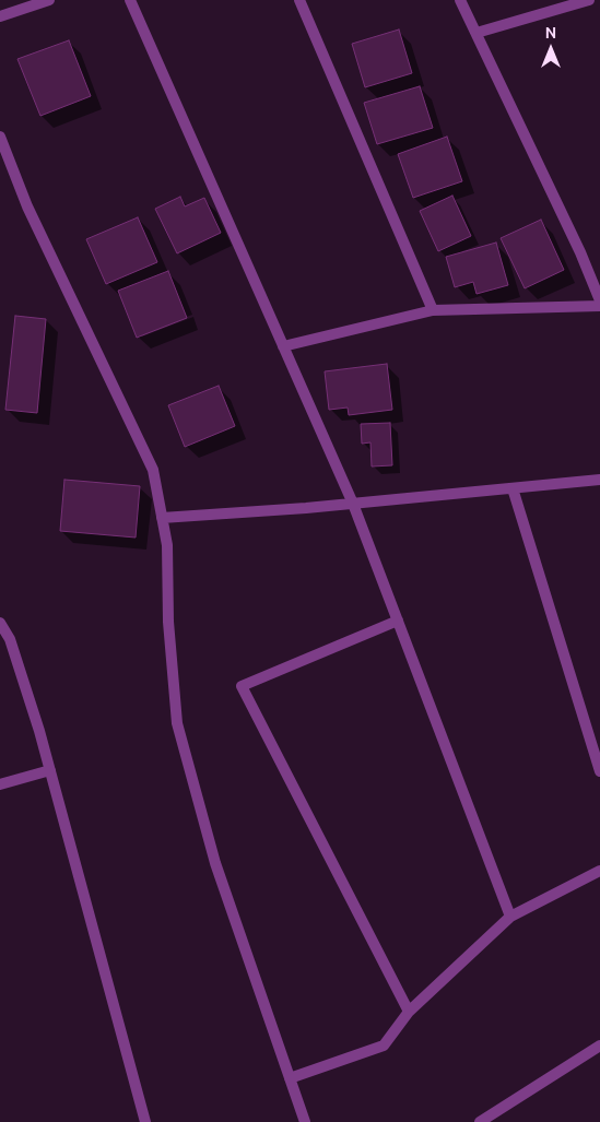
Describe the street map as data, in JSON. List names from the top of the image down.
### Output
{
  "north": "top"
}
